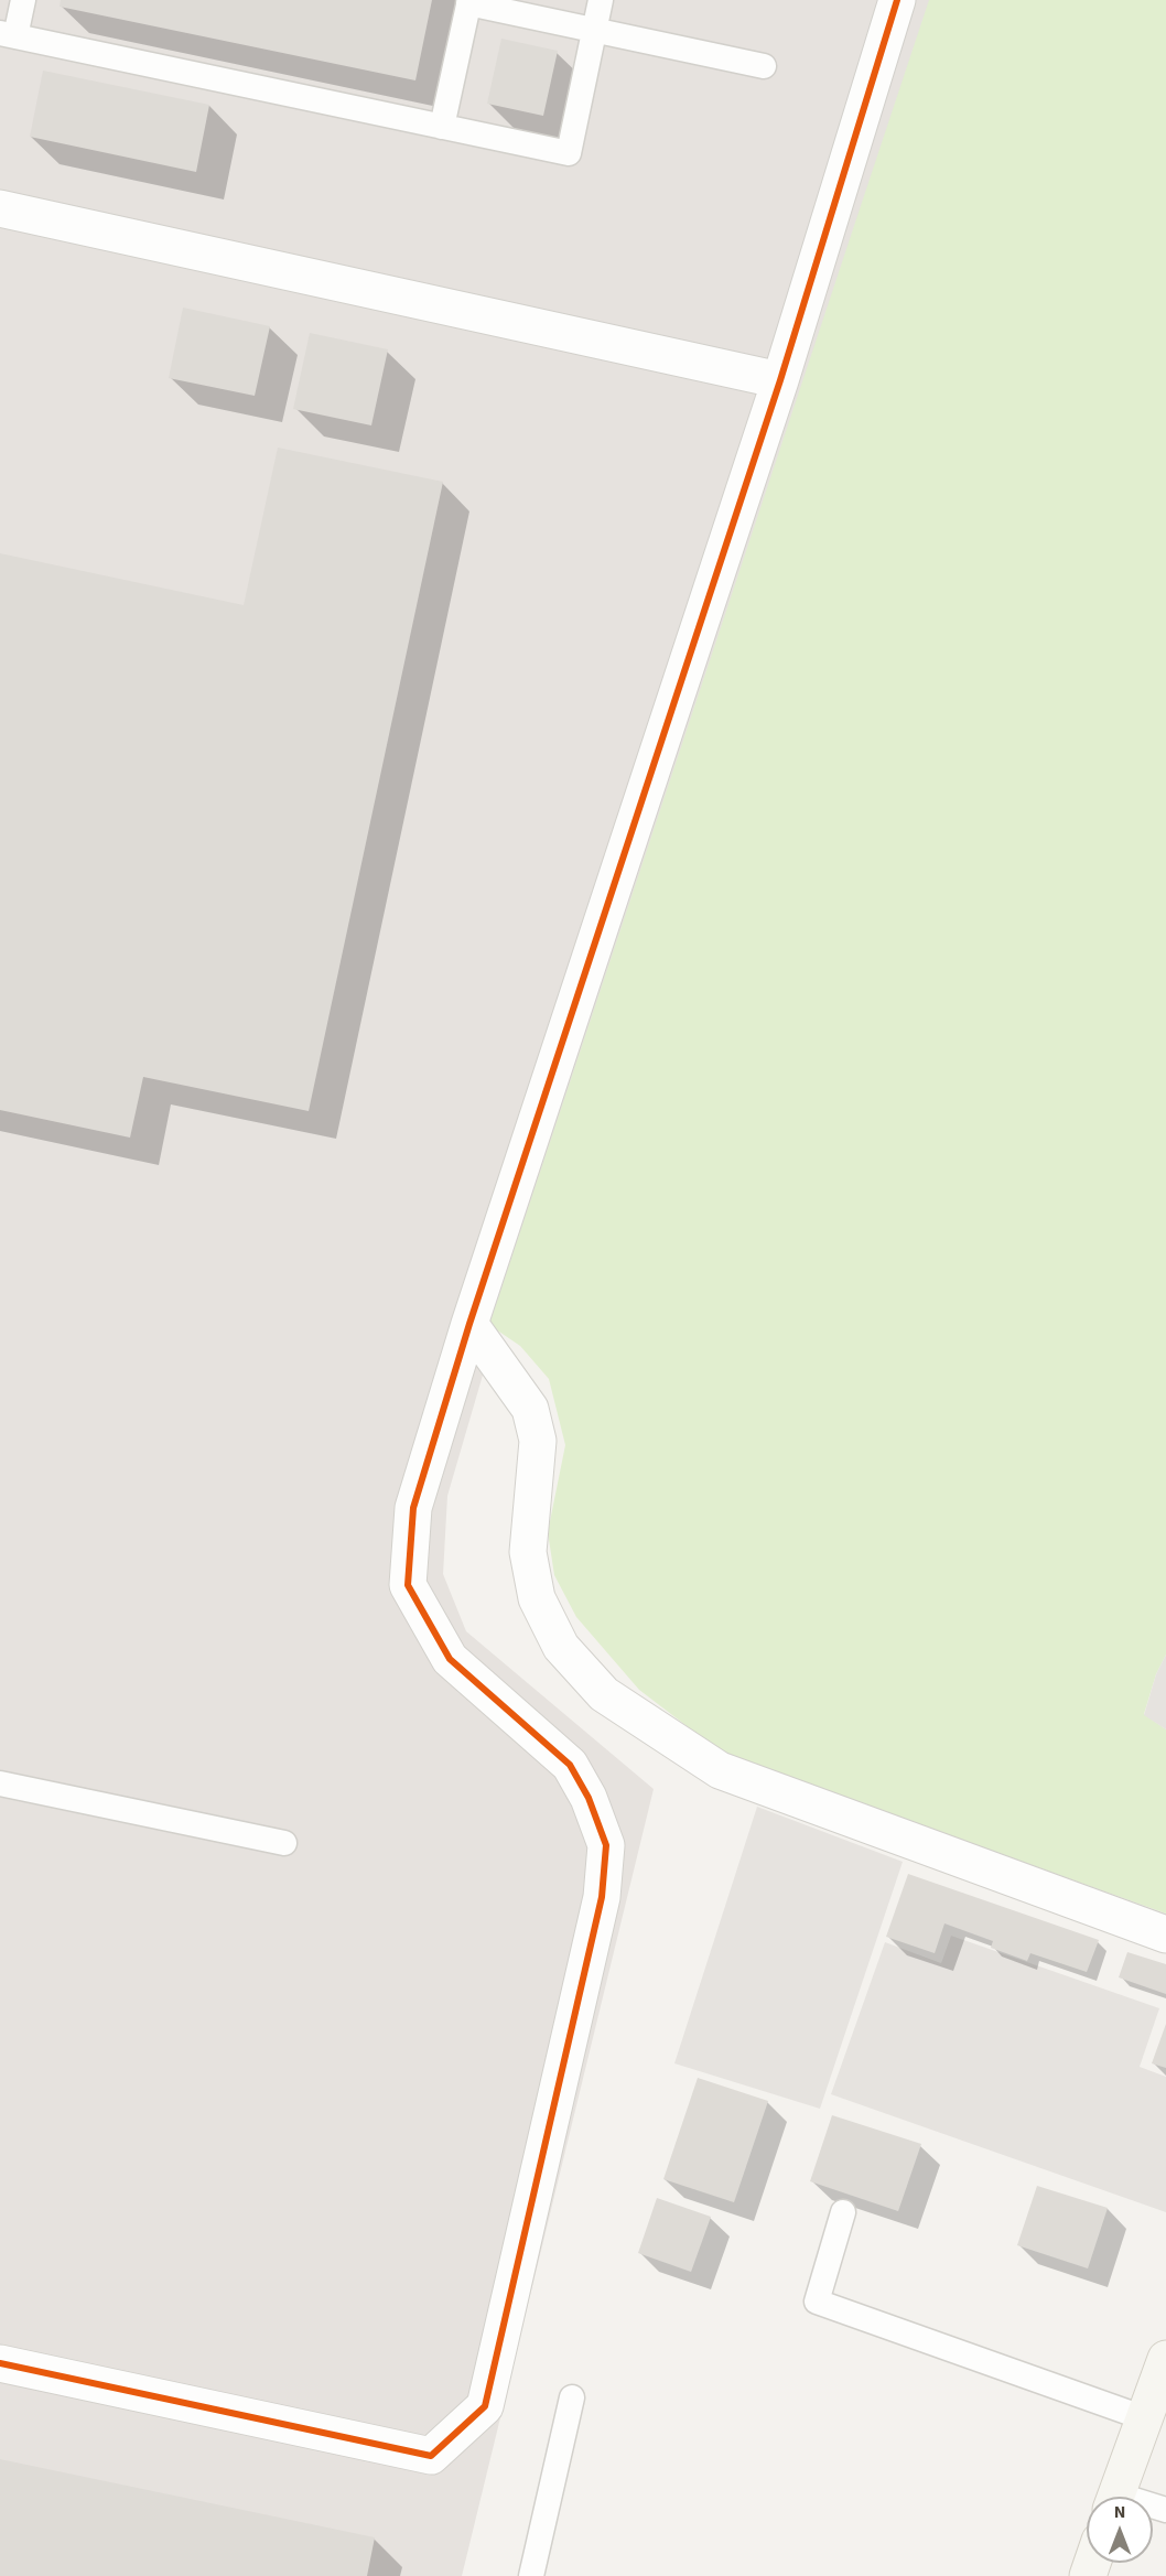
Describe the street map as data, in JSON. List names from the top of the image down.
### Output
{
  "north": "top"
}
